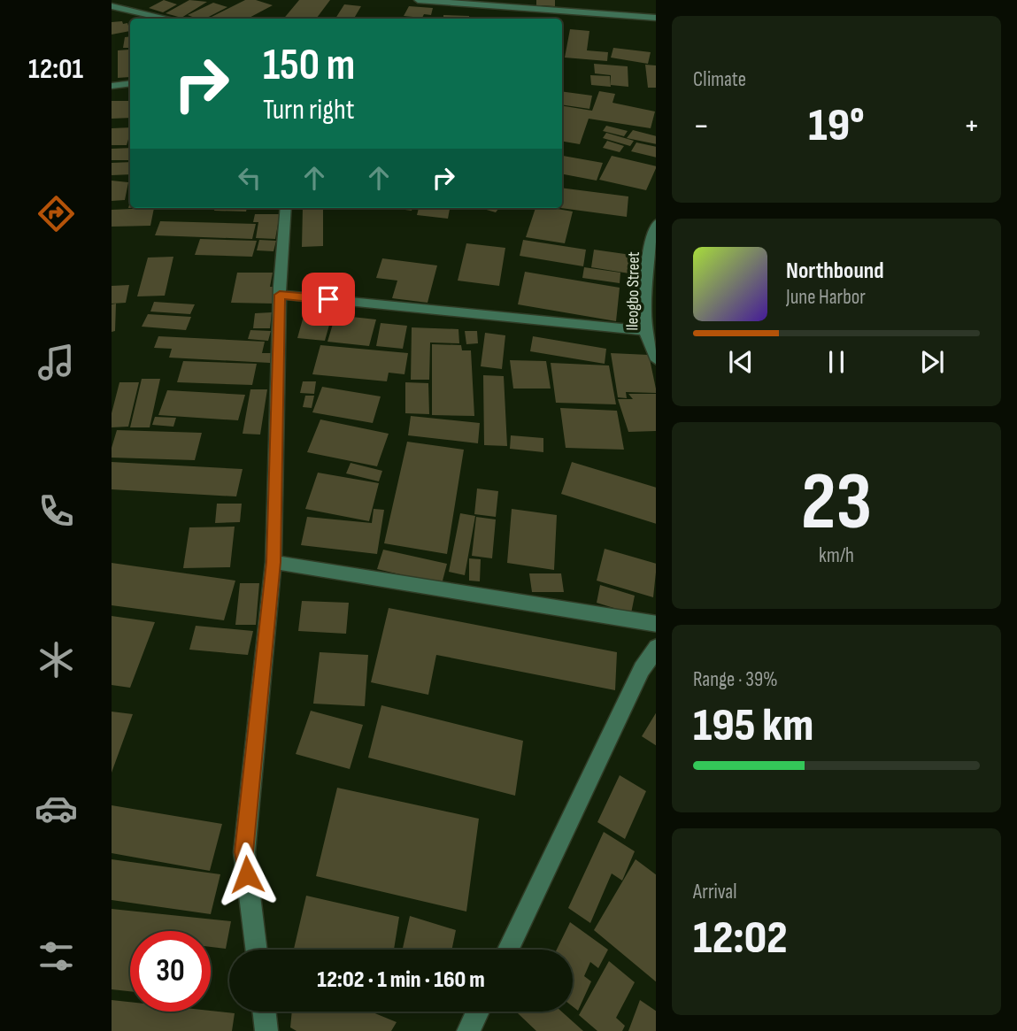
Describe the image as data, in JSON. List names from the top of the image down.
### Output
{
  "streets": {
    "street": ["Ileogbo Street"]
  },
  "page": {
    "tabs": "12:01",
    "tile": [
      "Climate",
      ["23", "km/h"],
      ["Range · 39%", "195 km"],
      ["Arrival", "12:02"]
    ],
    "turn": ["150 m", "Turn right"],
    "heat": ["−", "19°", "+"],
    "song": ["Northbound", "June Harbor"],
    "limit": "30",
    "trip": "12:02 · 1 min · 160 m"
  }
}
